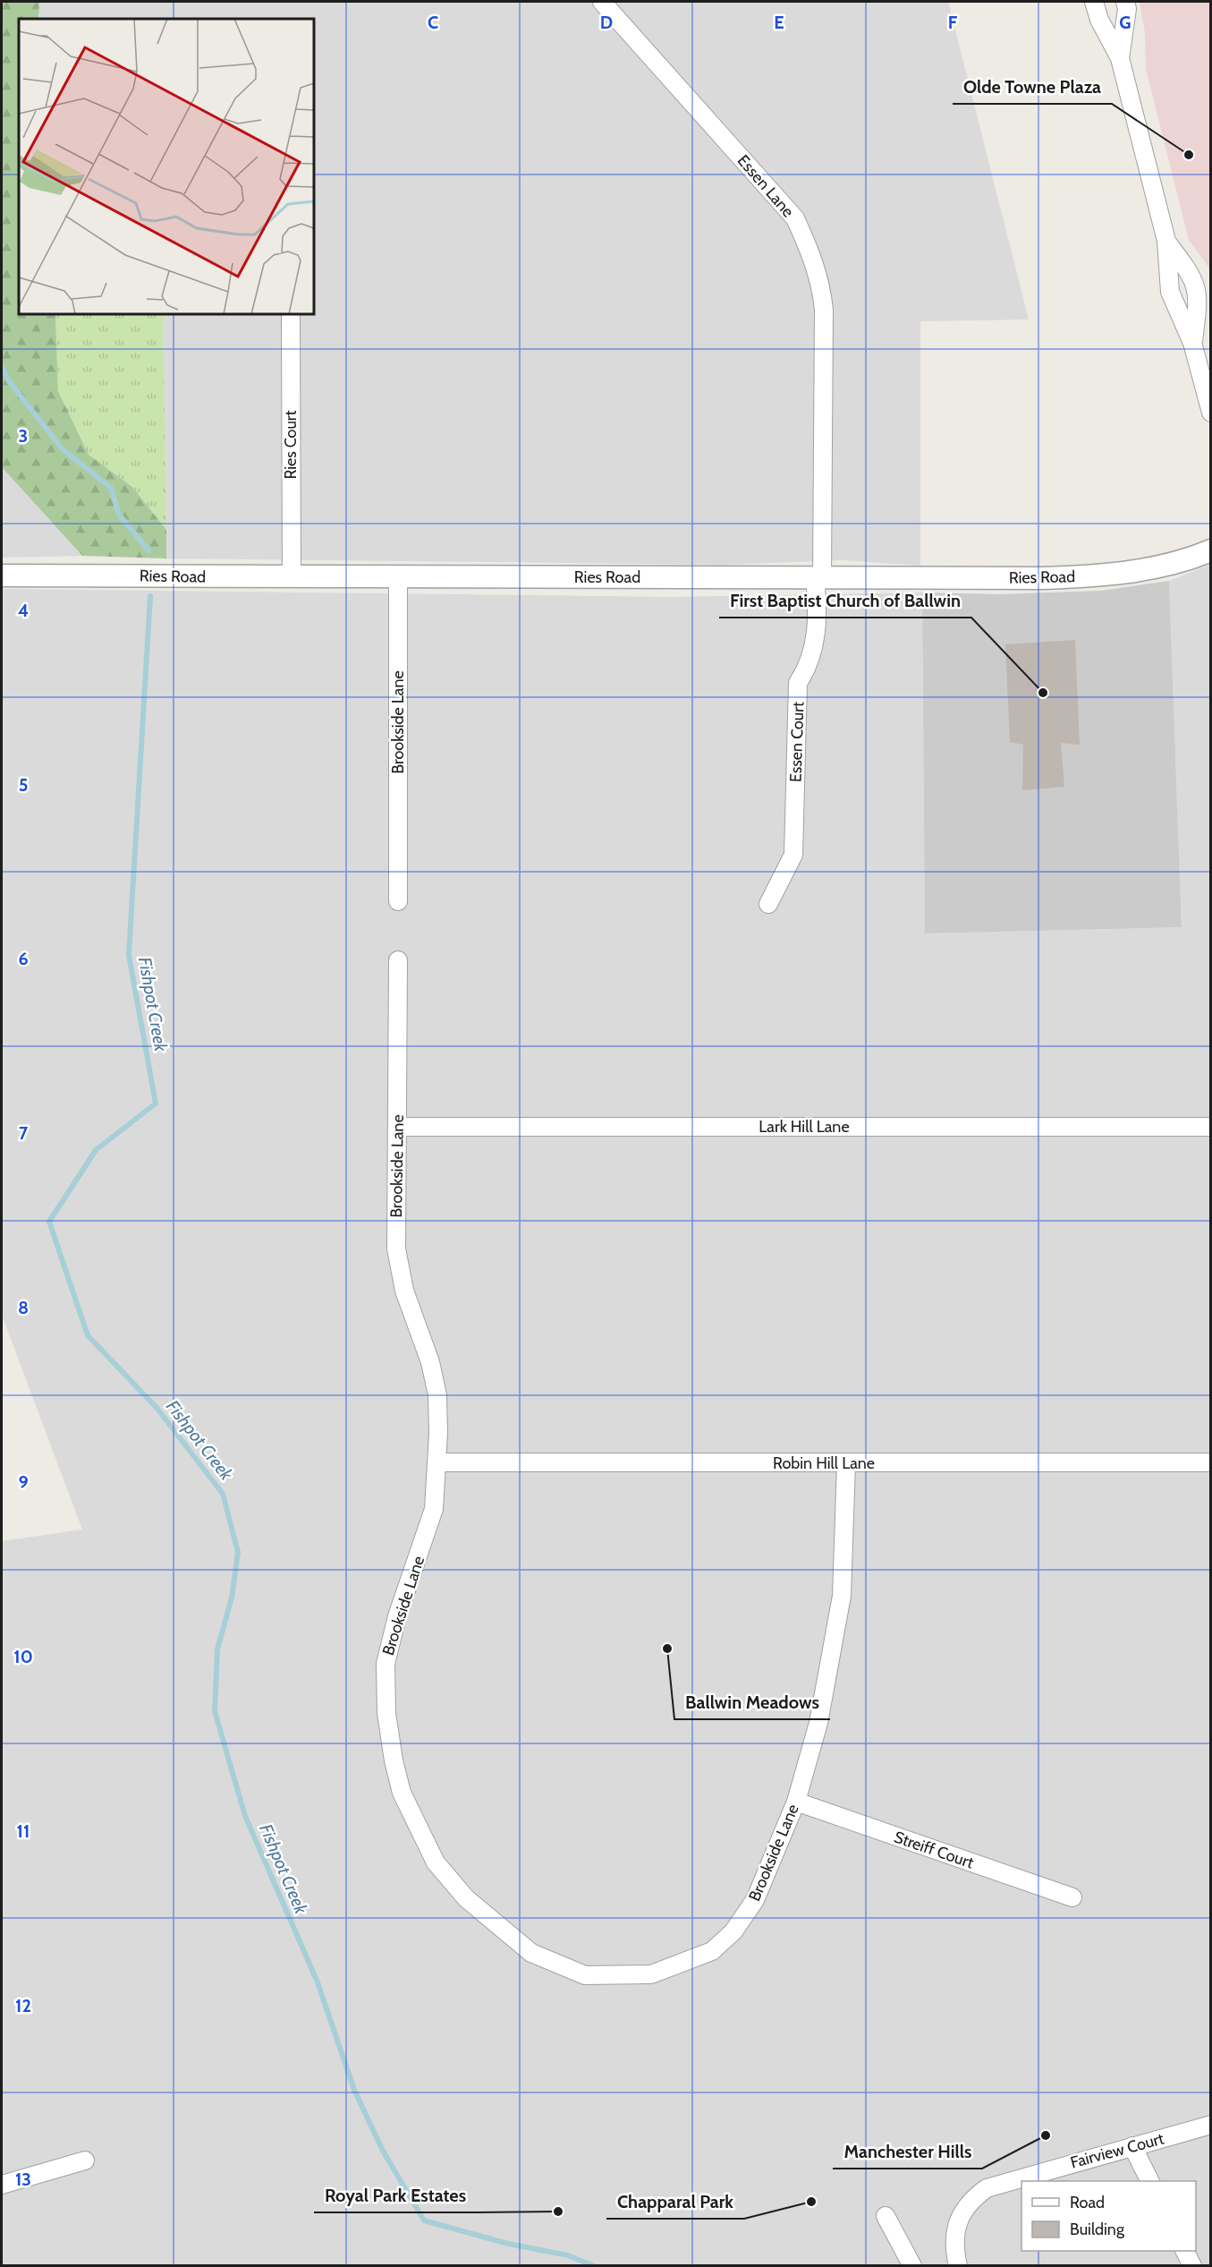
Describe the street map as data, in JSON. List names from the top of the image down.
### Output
{
  "streets": {
    "street": [
      "Essen Lane",
      "Ries Court",
      "Ries Road",
      "Brookside Lane",
      "Essen Court",
      "Lark Hill Lane",
      "Robin Hill Lane",
      "Streiff Court",
      "Fairview Court"
    ]
  },
  "crossings": [
    ["Essen Lane", "Ries Road"],
    ["Essen Lane", "Essen Court"],
    ["Ries Court", "Ries Road"],
    ["Ries Road", "Brookside Lane"],
    ["Ries Road", "Essen Court"],
    ["Brookside Lane", "Lark Hill Lane"],
    ["Brookside Lane", "Robin Hill Lane"],
    ["Brookside Lane", "Streiff Court"]
  ],
  "water": ["Fishpot Creek"],
  "places": [
    "Olde Towne Plaza",
    "First Baptist Church of Ballwin",
    "Ballwin Meadows",
    "Manchester Hills",
    "Chapparal Park",
    "Royal Park Estates"
  ],
  "legend": ["Road", "Building"],
  "grid": {
    "columns": [
      "C",
      "D",
      "E",
      "F",
      "G"
    ],
    "rows": [
      "3",
      "4",
      "5",
      "6",
      "7",
      "8",
      "9",
      "10",
      "11",
      "12",
      "13"
    ]
  }
}
